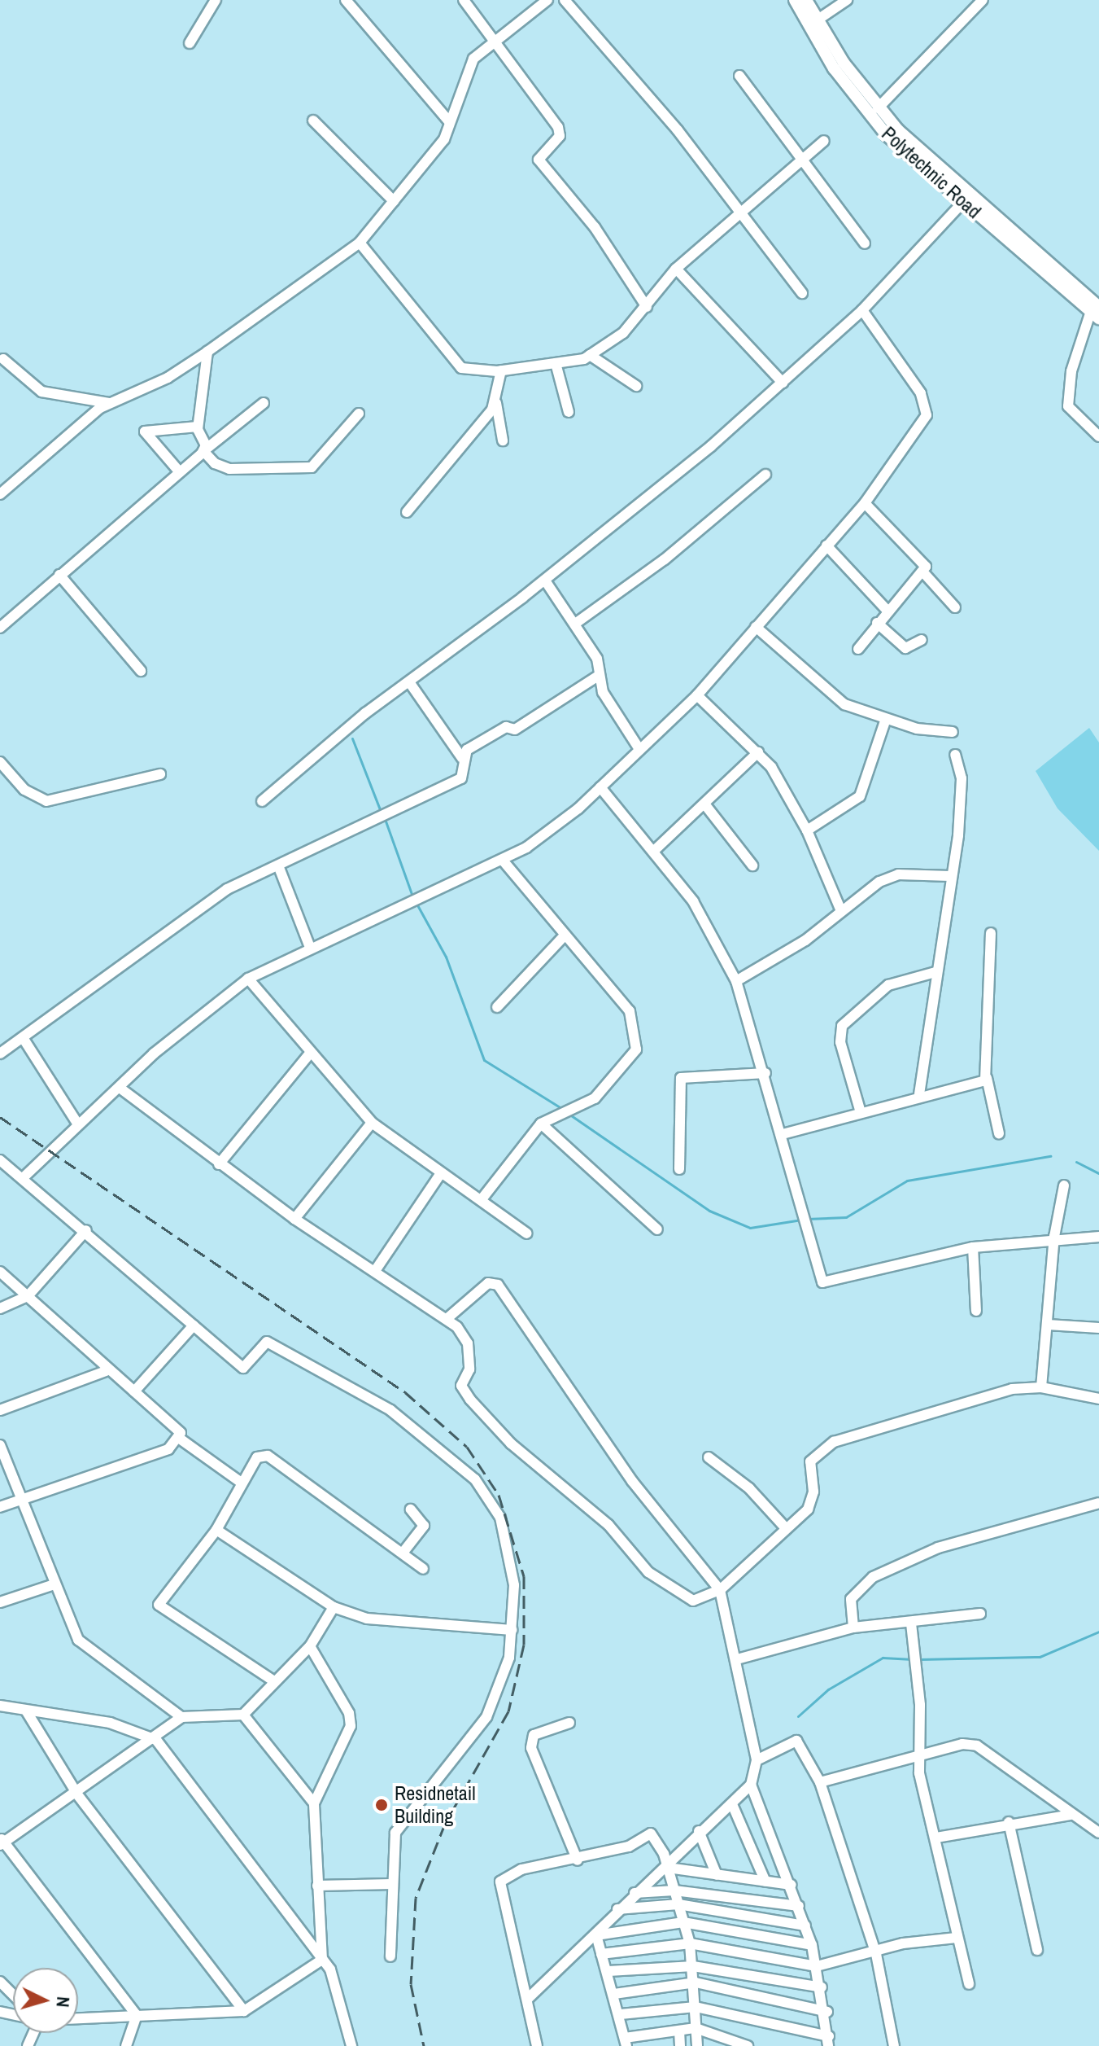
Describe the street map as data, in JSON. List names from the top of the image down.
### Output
{
  "streets": {
    "main road": ["Polytechnic Road"]
  },
  "places": ["Residnetail Building"],
  "north": "right"
}
